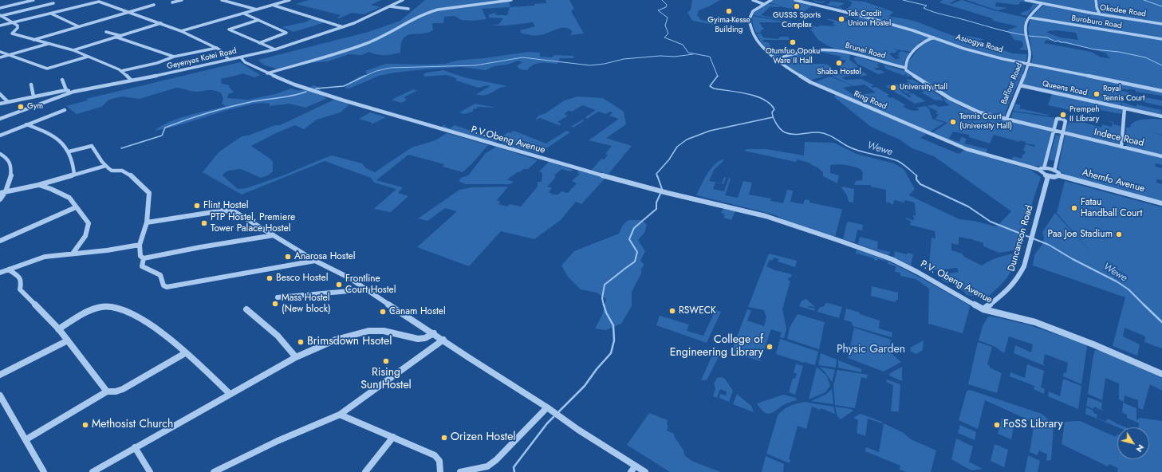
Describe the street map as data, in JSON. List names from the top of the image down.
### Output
{
  "streets": {
    "street": [
      "Okodee Road",
      "Buroburo Road",
      "Asuogya Road",
      "Brunei Road",
      "Geyenyas Kotei Road",
      "Baffour Road",
      "Queens Road",
      "Ring Road",
      "Indece Road",
      "P.V.Obeng Avenue",
      "Ahemfo Avenue",
      "Duncanson Road",
      "P.V. Obeng Avenue"
    ]
  },
  "crossings": [
    ["Okodee Road", "Baffour Road"],
    ["Buroburo Road", "Baffour Road"],
    ["Asuogya Road", "Baffour Road"],
    ["Brunei Road", "Baffour Road"],
    ["Brunei Road", "Ring Road"],
    ["Brunei Road", "Indece Road"],
    ["Geyenyas Kotei Road", "P.V.Obeng Avenue"],
    ["Baffour Road", "Queens Road"],
    ["Baffour Road", "Indece Road"],
    ["P.V.Obeng Avenue", "P.V. Obeng Avenue"],
    ["Duncanson Road", "P.V. Obeng Avenue"]
  ],
  "water": ["Wewe"],
  "parks": ["Physic Garden"],
  "places": [
    "GUSSS Sports Complex",
    "Gyima-Kesse Building",
    "Tek Credit Union Hostel",
    "Otumfuo Opoku Ware II Hall",
    "Shaba Hostel",
    "University Hall",
    "Royal Tennis Court",
    "Gym",
    "Prempeh II Library",
    "Tennis Court (University Hall)",
    "Flint Hostel",
    "Fatau Handball Court",
    "PTP Hostel, Premiere Tower Palace Hostel",
    "Paa Joe Stadium",
    "Anarosa Hostel",
    "Besco Hostel",
    "Frontline Court Hostel",
    "Mass Hostel (New block)",
    "RSWECK",
    "Canam Hostel",
    "Brimsdown Hsotel",
    "College of Engineering Library",
    "Rising Sun Hostel",
    "Methosist Church",
    "FoSS Library",
    "Orizen Hostel"
  ],
  "north": "bottom right"
}
